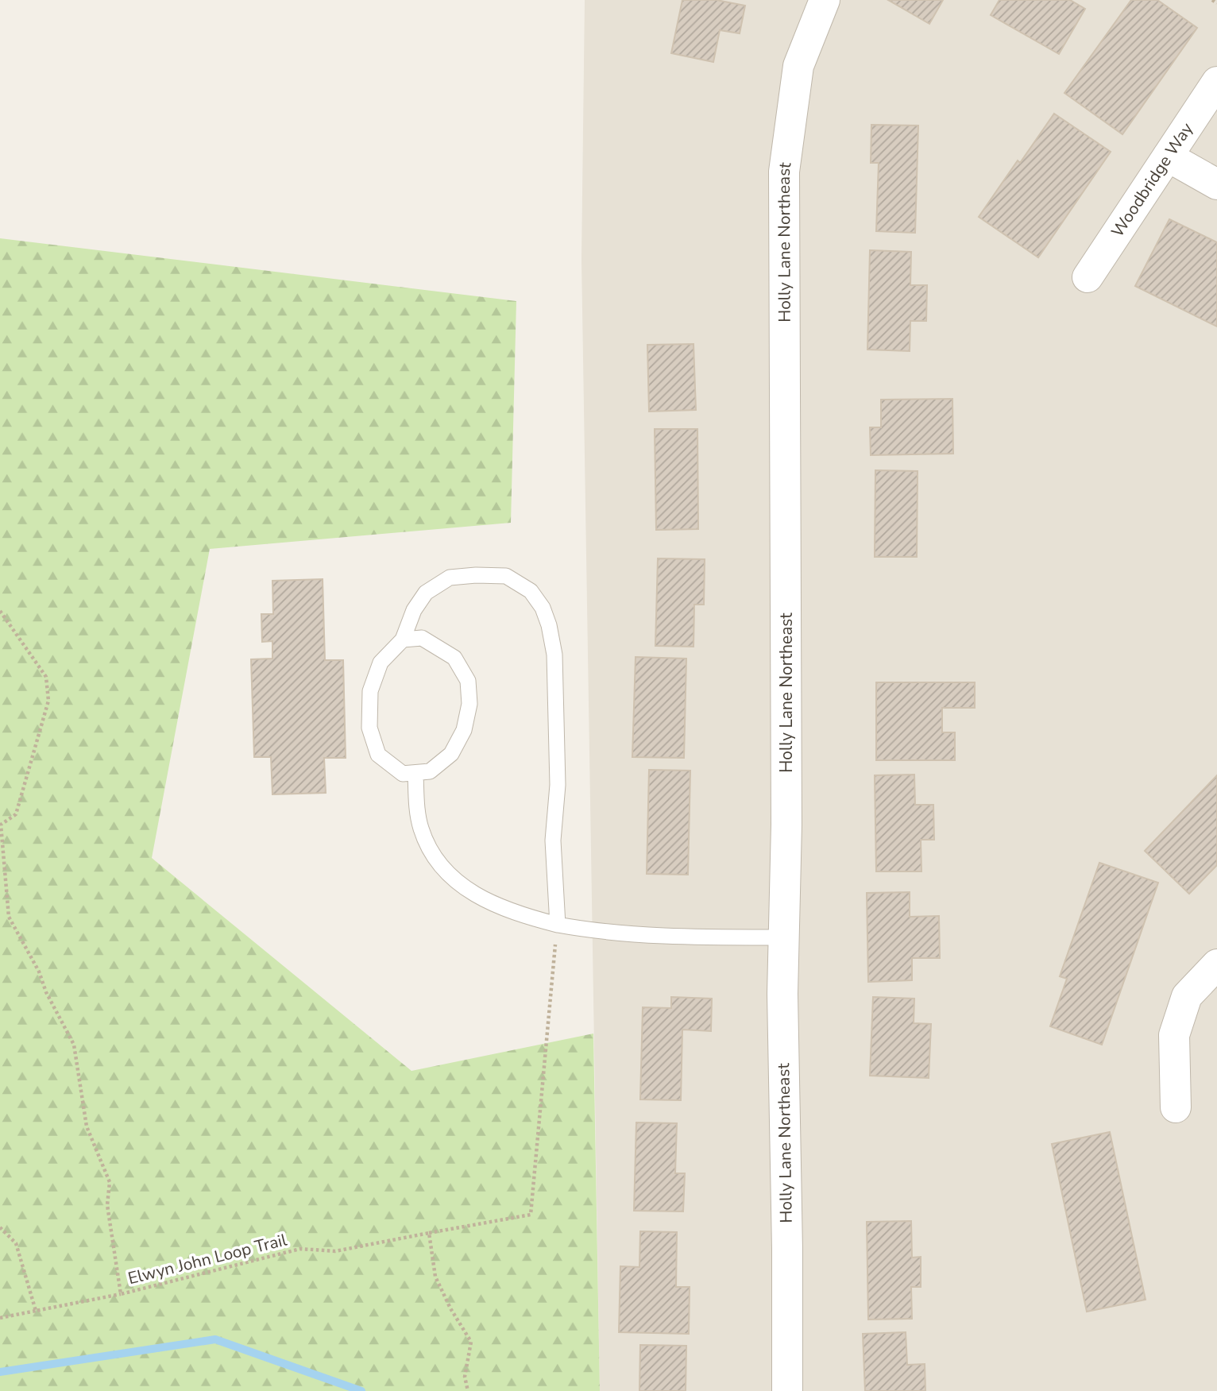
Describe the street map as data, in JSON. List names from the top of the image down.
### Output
{
  "streets": {
    "street": ["Woodbridge Way", "Holly Lane Northeast"],
    "path": ["Elwyn John Loop Trail"]
  }
}
